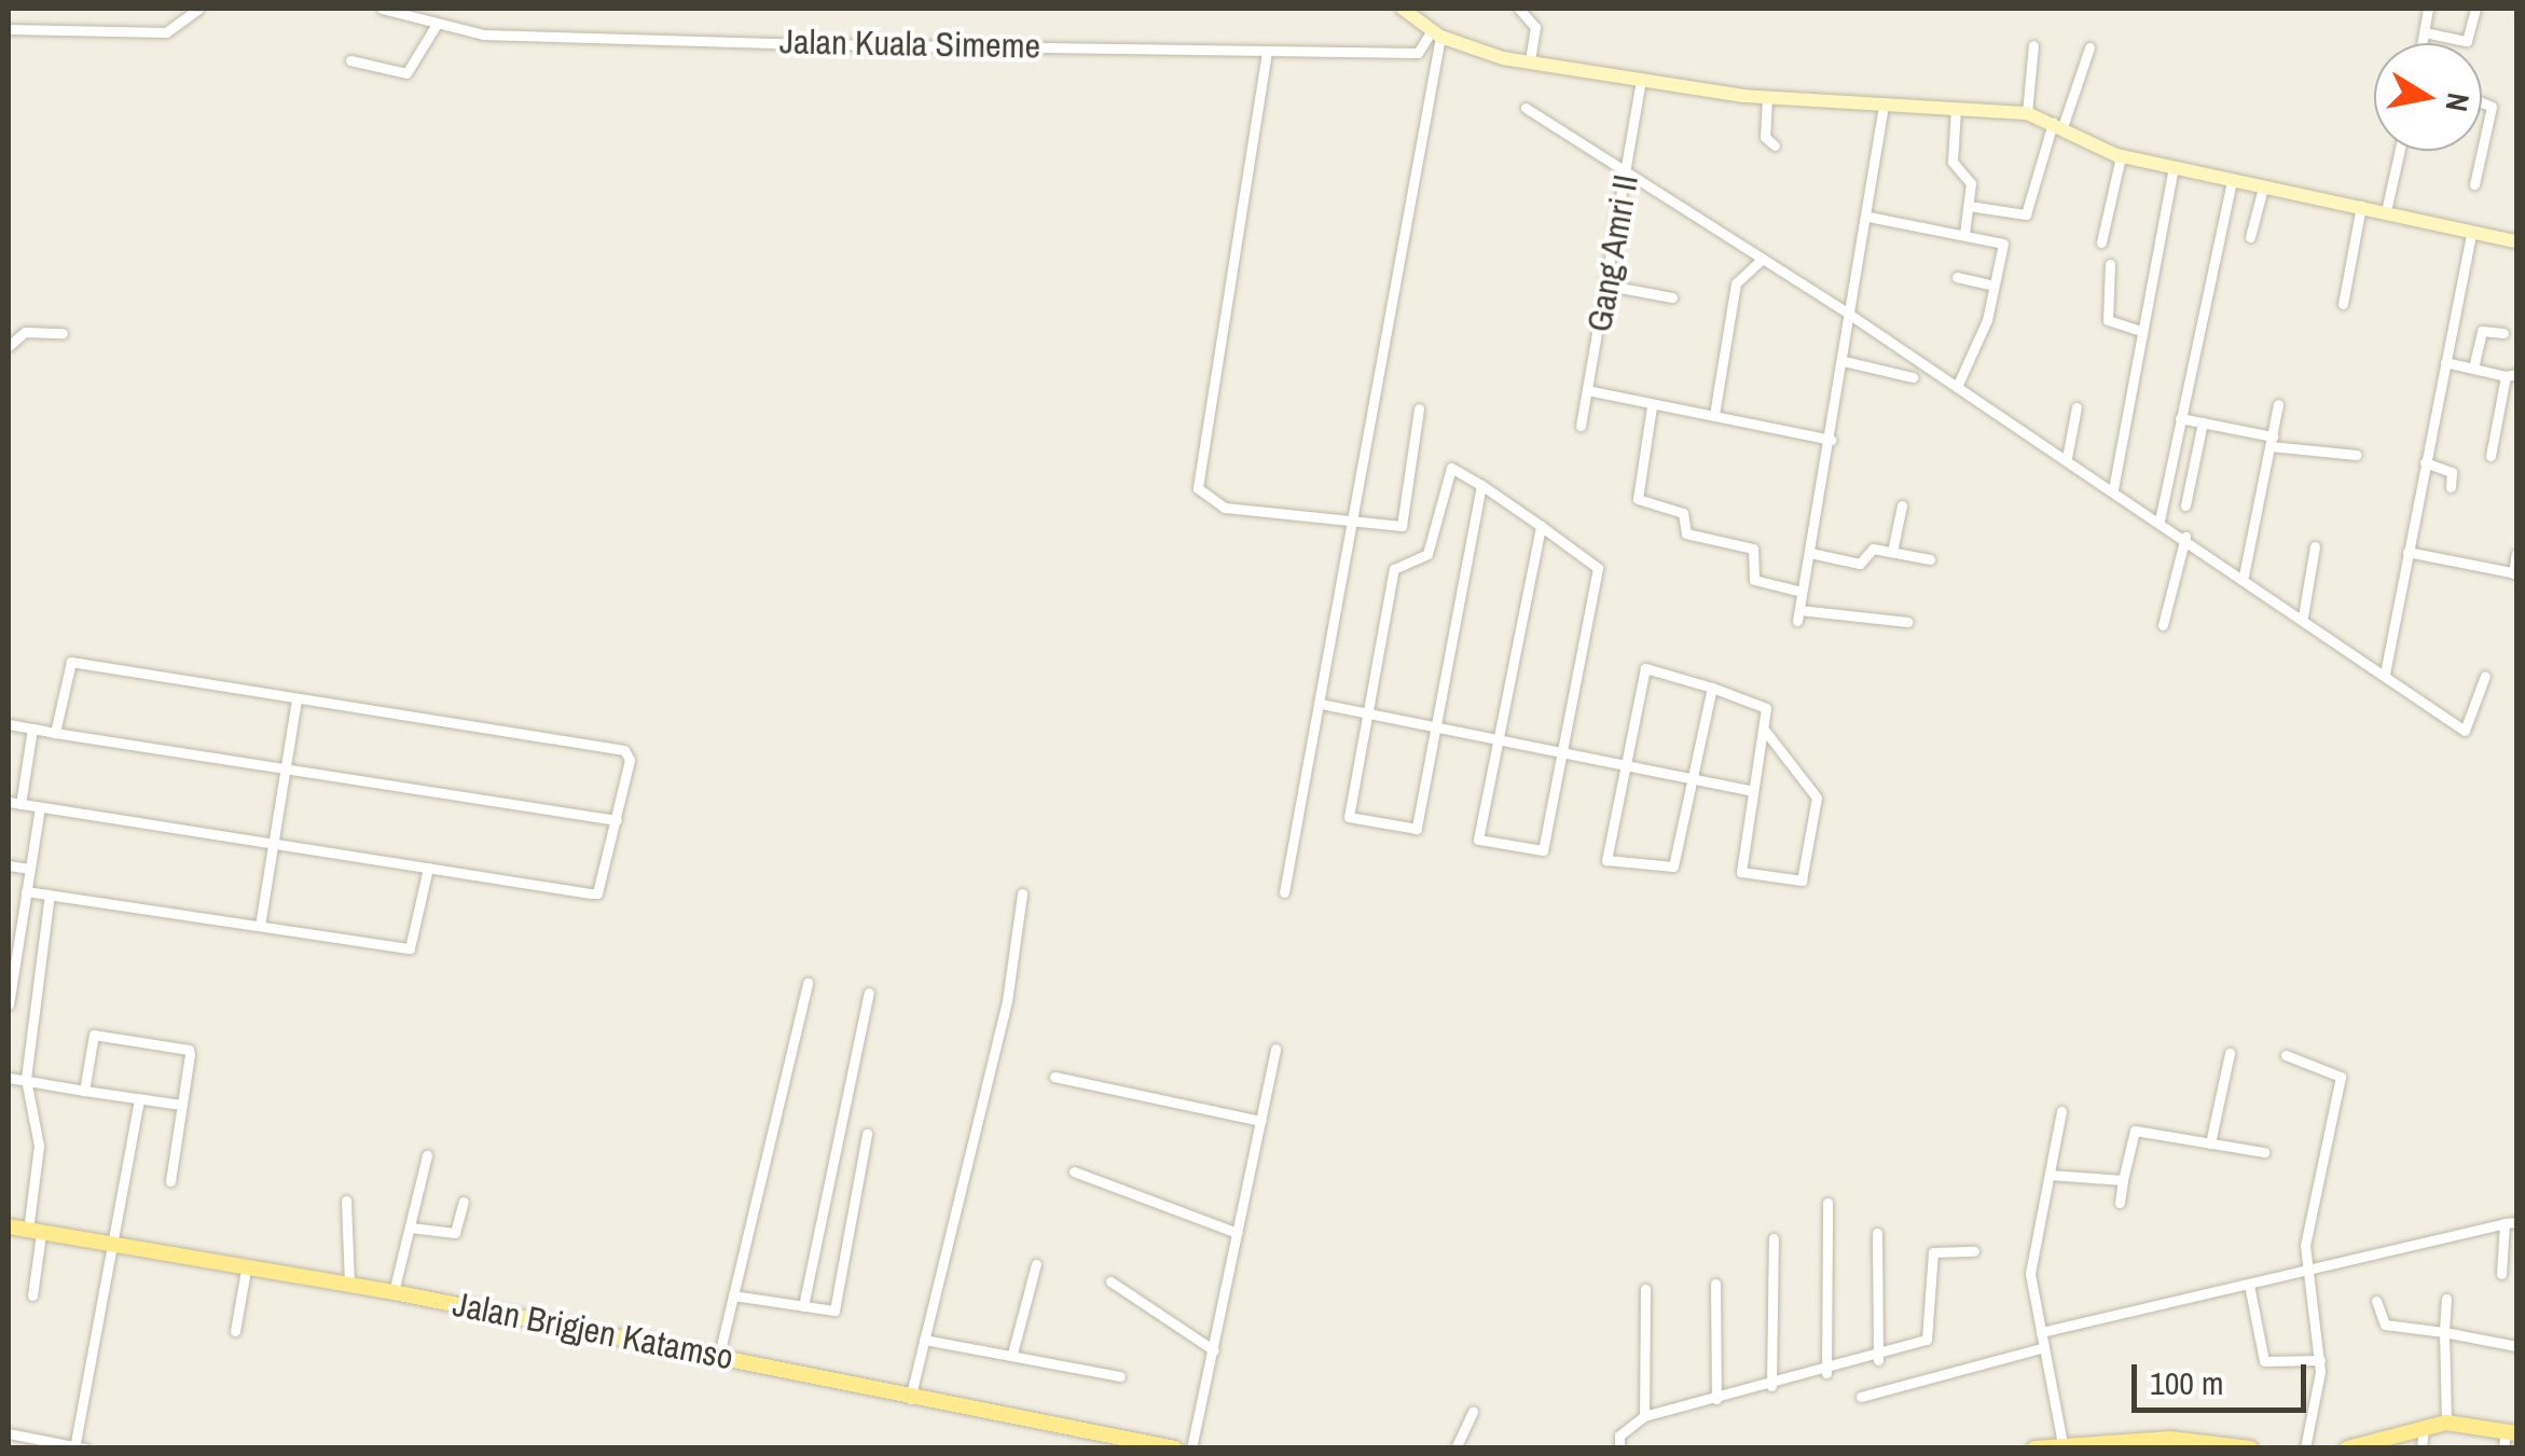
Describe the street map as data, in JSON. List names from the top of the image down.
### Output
{
  "streets": {
    "main road": ["Jalan Brigjen Katamso"],
    "street": ["Jalan Kuala Simeme", "Gang Amri II"]
  },
  "scale_bar": "100 m",
  "north": "right"
}
